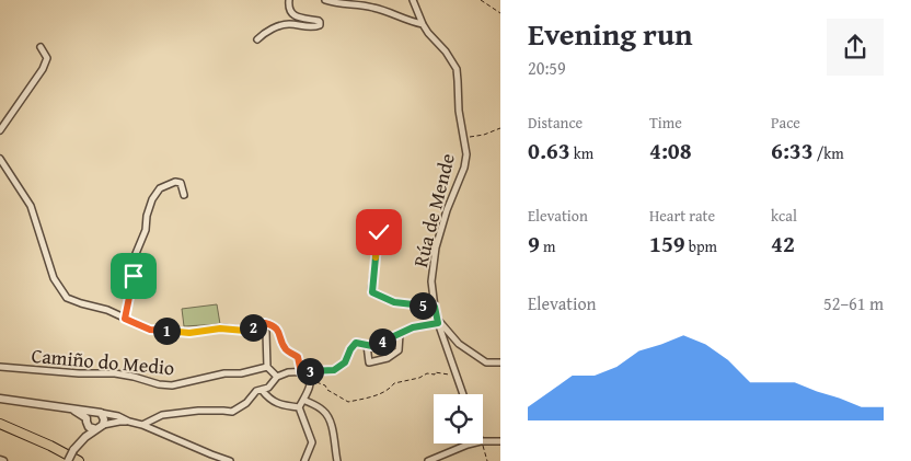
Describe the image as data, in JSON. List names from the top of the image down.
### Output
{
  "streets": {
    "street": ["Rúa de Mende", "Camiño do Medio"]
  },
  "page": {
    "heading": ["Evening run", "20:59"],
    "stats": [
      ["Distance", "0.63 km"],
      ["Time", "4:08"],
      ["Pace", "6:33 /km"],
      ["Elevation", "9 m"],
      ["Heart rate", "159 bpm"],
      ["kcal", "42"]
    ],
    "chart": ["Elevation", "52–61 m"],
    "pins": [
      "5",
      "2",
      "1",
      "4",
      "3"
    ]
  }
}
